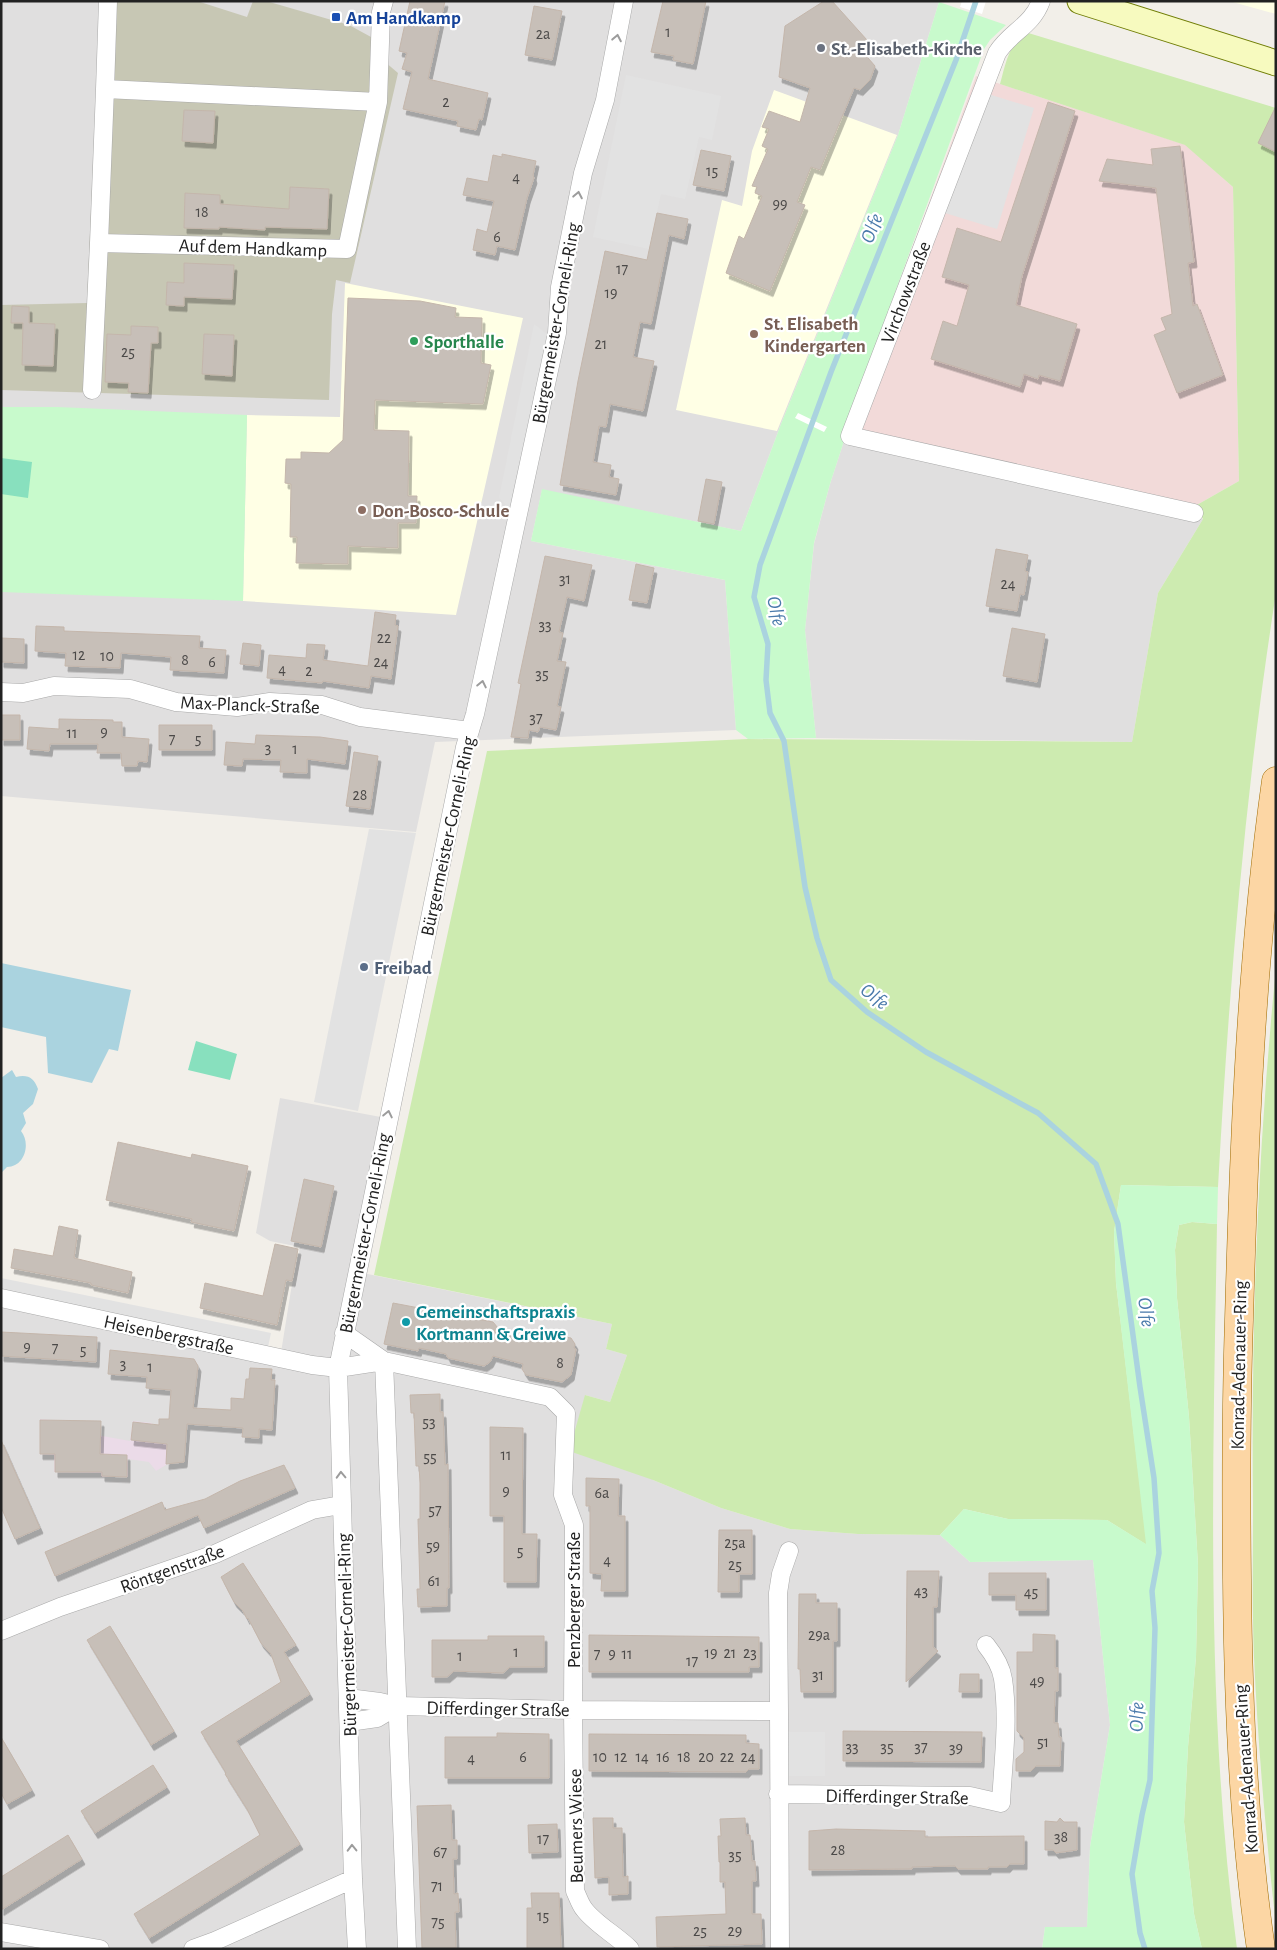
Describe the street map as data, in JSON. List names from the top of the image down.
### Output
{
  "streets": {
    "main road": ["Konrad-Adenauer-Ring"],
    "street": [
      "Auf dem Handkamp",
      "Virchowstraße",
      "Bürgermeister-Corneli-Ring",
      "Max-Planck-Straße",
      "Heisenbergstraße",
      "Röntgenstraße",
      "Penzberger Straße",
      "Differdinger Straße",
      "Beumers Wiese"
    ]
  },
  "crossings": [
    ["Bürgermeister-Corneli-Ring", "Max-Planck-Straße"],
    ["Bürgermeister-Corneli-Ring", "Heisenbergstraße"],
    ["Bürgermeister-Corneli-Ring", "Röntgenstraße"],
    ["Bürgermeister-Corneli-Ring", "Penzberger Straße"],
    ["Bürgermeister-Corneli-Ring", "Differdinger Straße"],
    ["Heisenbergstraße", "Penzberger Straße"],
    ["Penzberger Straße", "Differdinger Straße"],
    ["Penzberger Straße", "Beumers Wiese"],
    ["Differdinger Straße", "Beumers Wiese"]
  ],
  "one_way": ["Bürgermeister-Corneli-Ring"],
  "water": ["Olfe"],
  "places": {
    "transit": ["Am Handkamp"],
    "other": [
      "St.-Elisabeth-Kirche",
      "St. Elisabeth Kindergarten",
      "Sporthalle",
      "Don-Bosco-Schule",
      "Freibad",
      "Gemeinschaftspraxis Kortmann & Greiwe"
    ]
  },
  "house_numbers": [
    "1",
    "2a",
    "2",
    "15",
    "4",
    "99",
    "18",
    "6",
    "17",
    "19",
    "21",
    "25",
    "31",
    "24",
    "33",
    "22",
    "12",
    "10",
    "8",
    "6",
    "24",
    "4",
    "2",
    "35",
    "37",
    "9",
    "11",
    "7",
    "5",
    "3",
    "1",
    "28",
    "9",
    "7",
    "5",
    "8",
    "3",
    "1",
    "53",
    "11",
    "55",
    "9",
    "6a",
    "57",
    "25a",
    "59",
    "5",
    "4",
    "25",
    "61",
    "43",
    "45",
    "29a",
    "1",
    "19",
    "21",
    "23",
    "7",
    "9",
    "11",
    "1",
    "17",
    "31",
    "49",
    "51",
    "33",
    "35",
    "37",
    "39",
    "6",
    "10",
    "12",
    "14",
    "16",
    "18",
    "20",
    "22",
    "24",
    "4",
    "38",
    "17",
    "28",
    "67",
    "35",
    "71",
    "15",
    "75",
    "25",
    "29"
  ]
}
